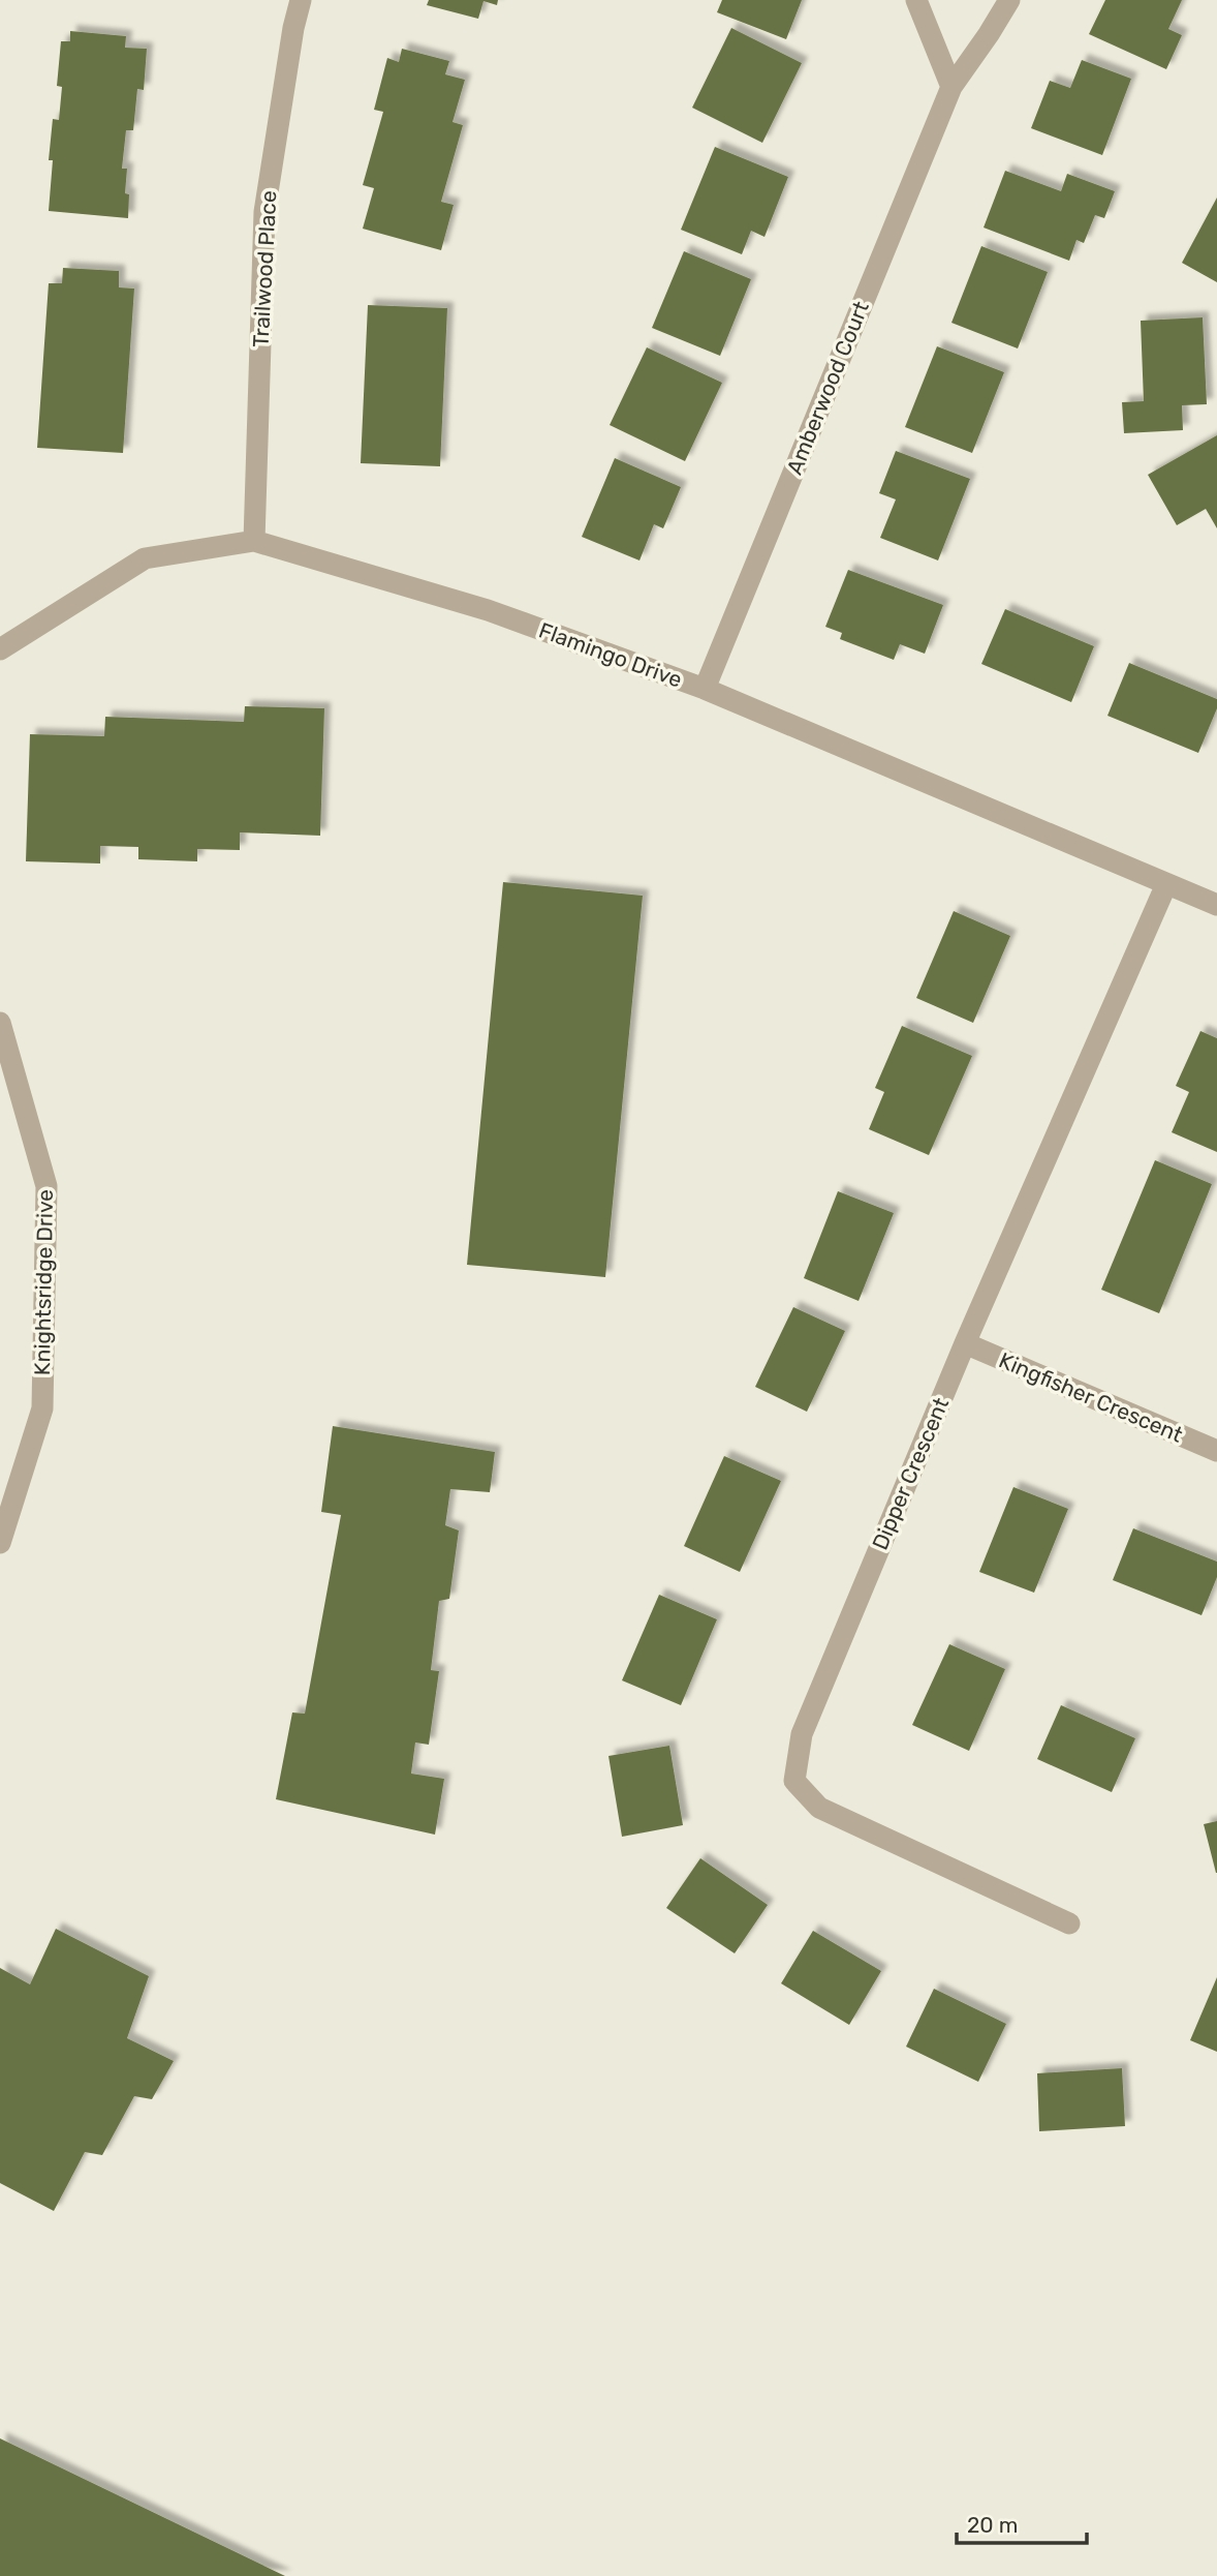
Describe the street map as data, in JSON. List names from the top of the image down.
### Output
{
  "streets": {
    "street": [
      "Trailwood Place",
      "Amberwood Court",
      "Flamingo Drive",
      "Knightsridge Drive",
      "Kingfisher Crescent",
      "Dipper Crescent"
    ]
  },
  "crossings": [
    ["Trailwood Place", "Flamingo Drive"],
    ["Amberwood Court", "Flamingo Drive"],
    ["Flamingo Drive", "Dipper Crescent"],
    ["Kingfisher Crescent", "Dipper Crescent"]
  ],
  "scale_bar": "20 m"
}
